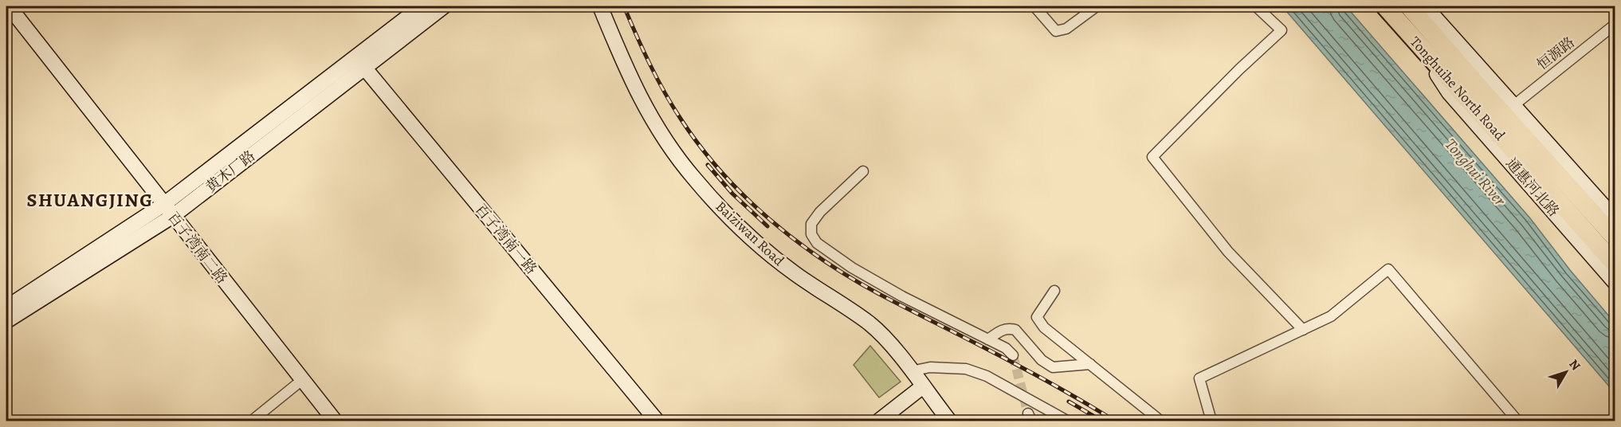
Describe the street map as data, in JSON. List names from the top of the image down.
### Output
{
  "streets": {
    "highway": ["Tonghuihe North Road"],
    "street": [
      "恒源路",
      "黄木厂路",
      "通惠河北路",
      "Baiziwan Road",
      "百子湾南一路",
      "百子湾南二路"
    ]
  },
  "crossings": [
    ["Tonghuihe North Road", "通惠河北路"],
    ["黄木厂路", "百子湾南一路"],
    ["黄木厂路", "百子湾南二路"]
  ],
  "districts": ["SHUANGJING"],
  "water": ["Tonghui River"],
  "north": "top right"
}
